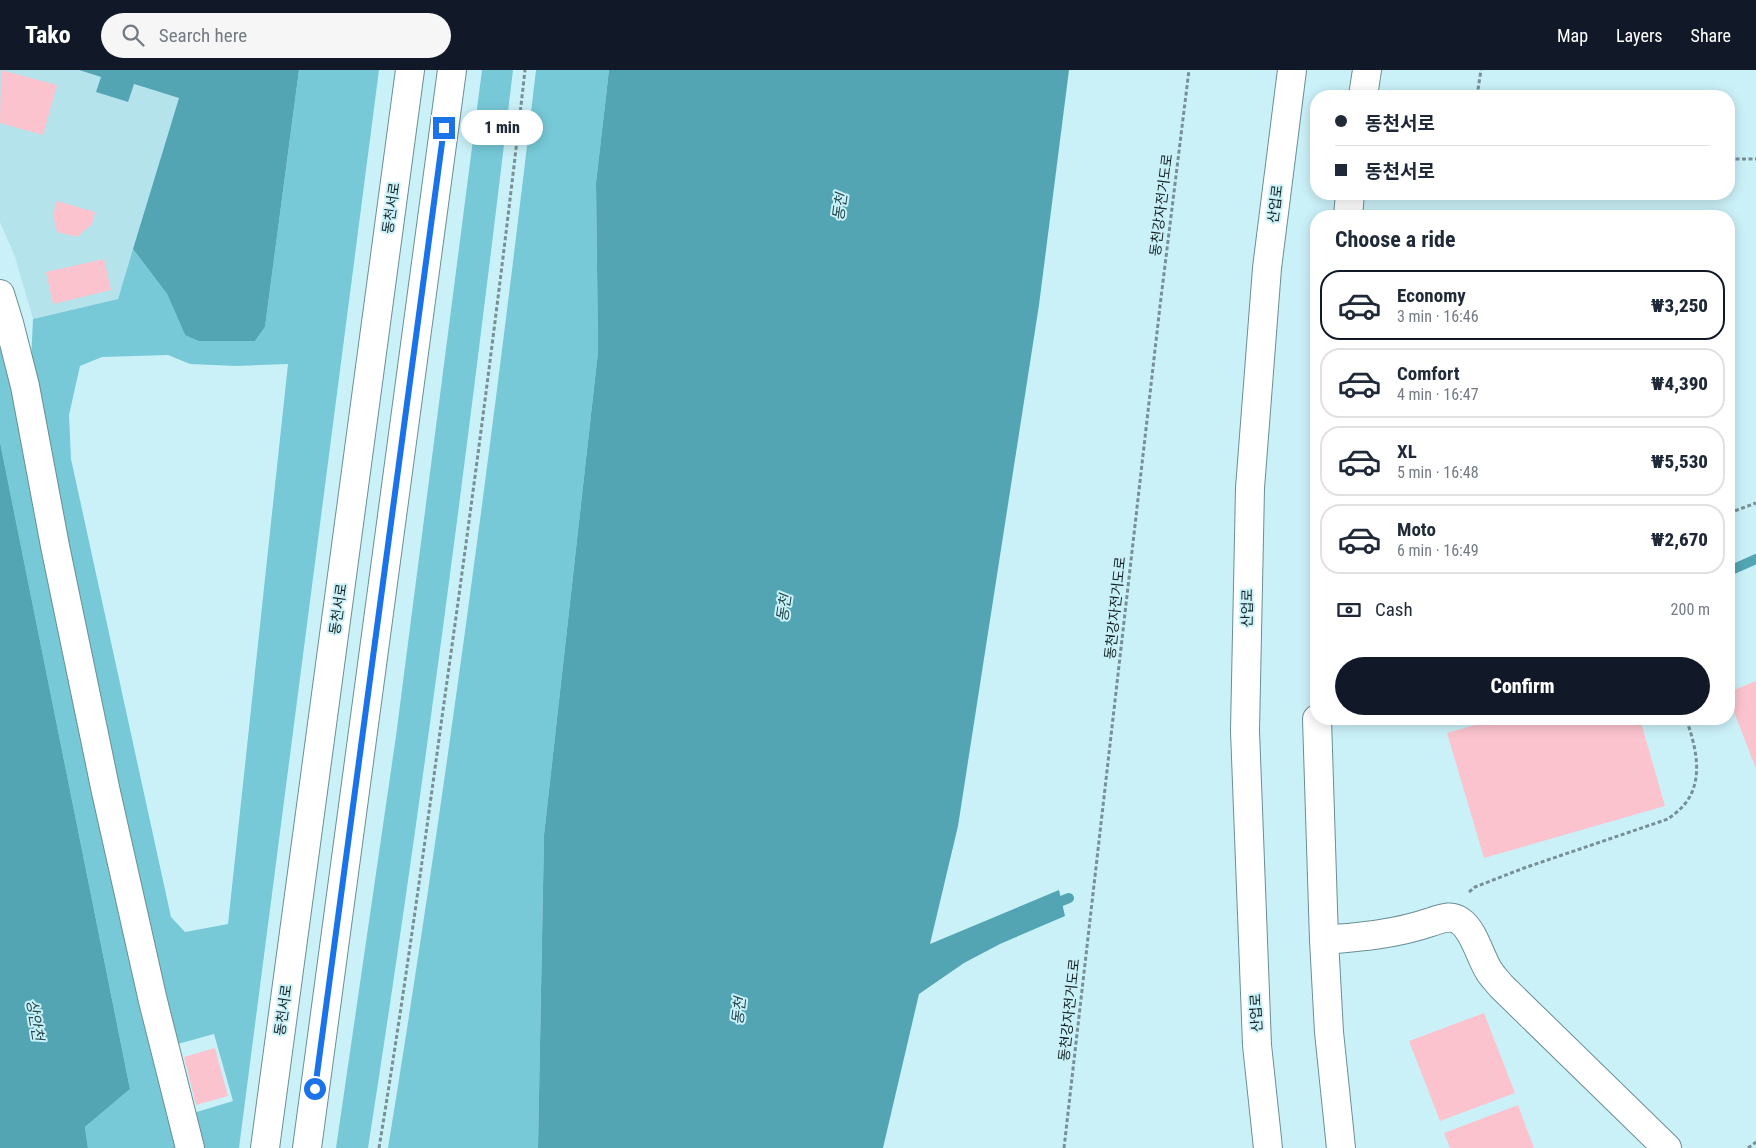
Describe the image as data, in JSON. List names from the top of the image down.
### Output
{
  "streets": {
    "main road": ["산업로", "동천서로"],
    "path": ["동천강자전거도로"]
  },
  "water": ["동천", "상안천"],
  "page": {
    "header": "Tako",
    "search": "Search here",
    "nav": ["Map", "Layers", "Share"],
    "banner": ["동천서로", "동천서로"],
    "bubble": "1 min",
    "heading": "Choose a ride",
    "list": [
      {
        "name": "Economy",
        "note": "3 min · 16:46",
        "value": "₩3,250"
      },
      {
        "name": "Comfort",
        "note": "4 min · 16:47",
        "value": "₩4,390"
      },
      {
        "name": "XL",
        "note": "5 min · 16:48",
        "value": "₩5,530"
      },
      {
        "name": "Moto",
        "note": "6 min · 16:49",
        "value": "₩2,670"
      }
    ],
    "pay": ["Cash", "200 m"],
    "buttons": "Confirm"
  }
}
